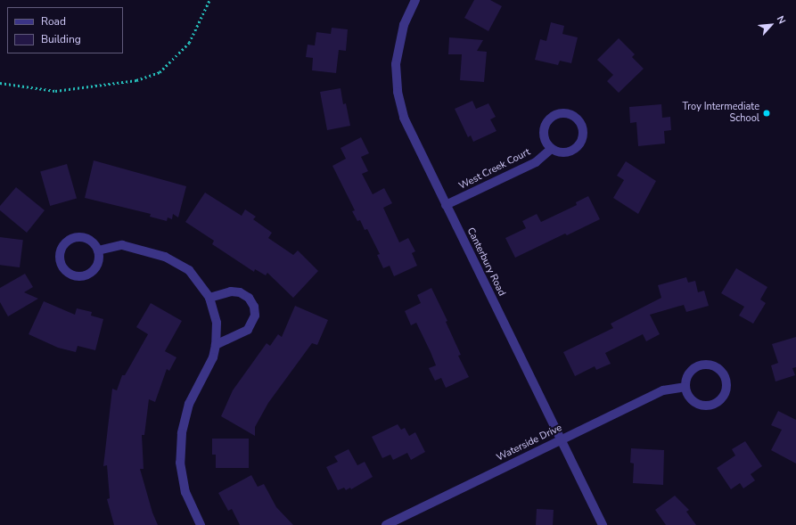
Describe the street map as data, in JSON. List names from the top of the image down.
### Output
{
  "streets": {
    "street": ["West Creek Court", "Canterbury Road", "Waterside Drive"]
  },
  "crossings": [
    ["West Creek Court", "Canterbury Road"],
    ["Canterbury Road", "Waterside Drive"]
  ],
  "places": ["Troy Intermediate School"],
  "legend": ["Road", "Building"],
  "north": "top right"
}
